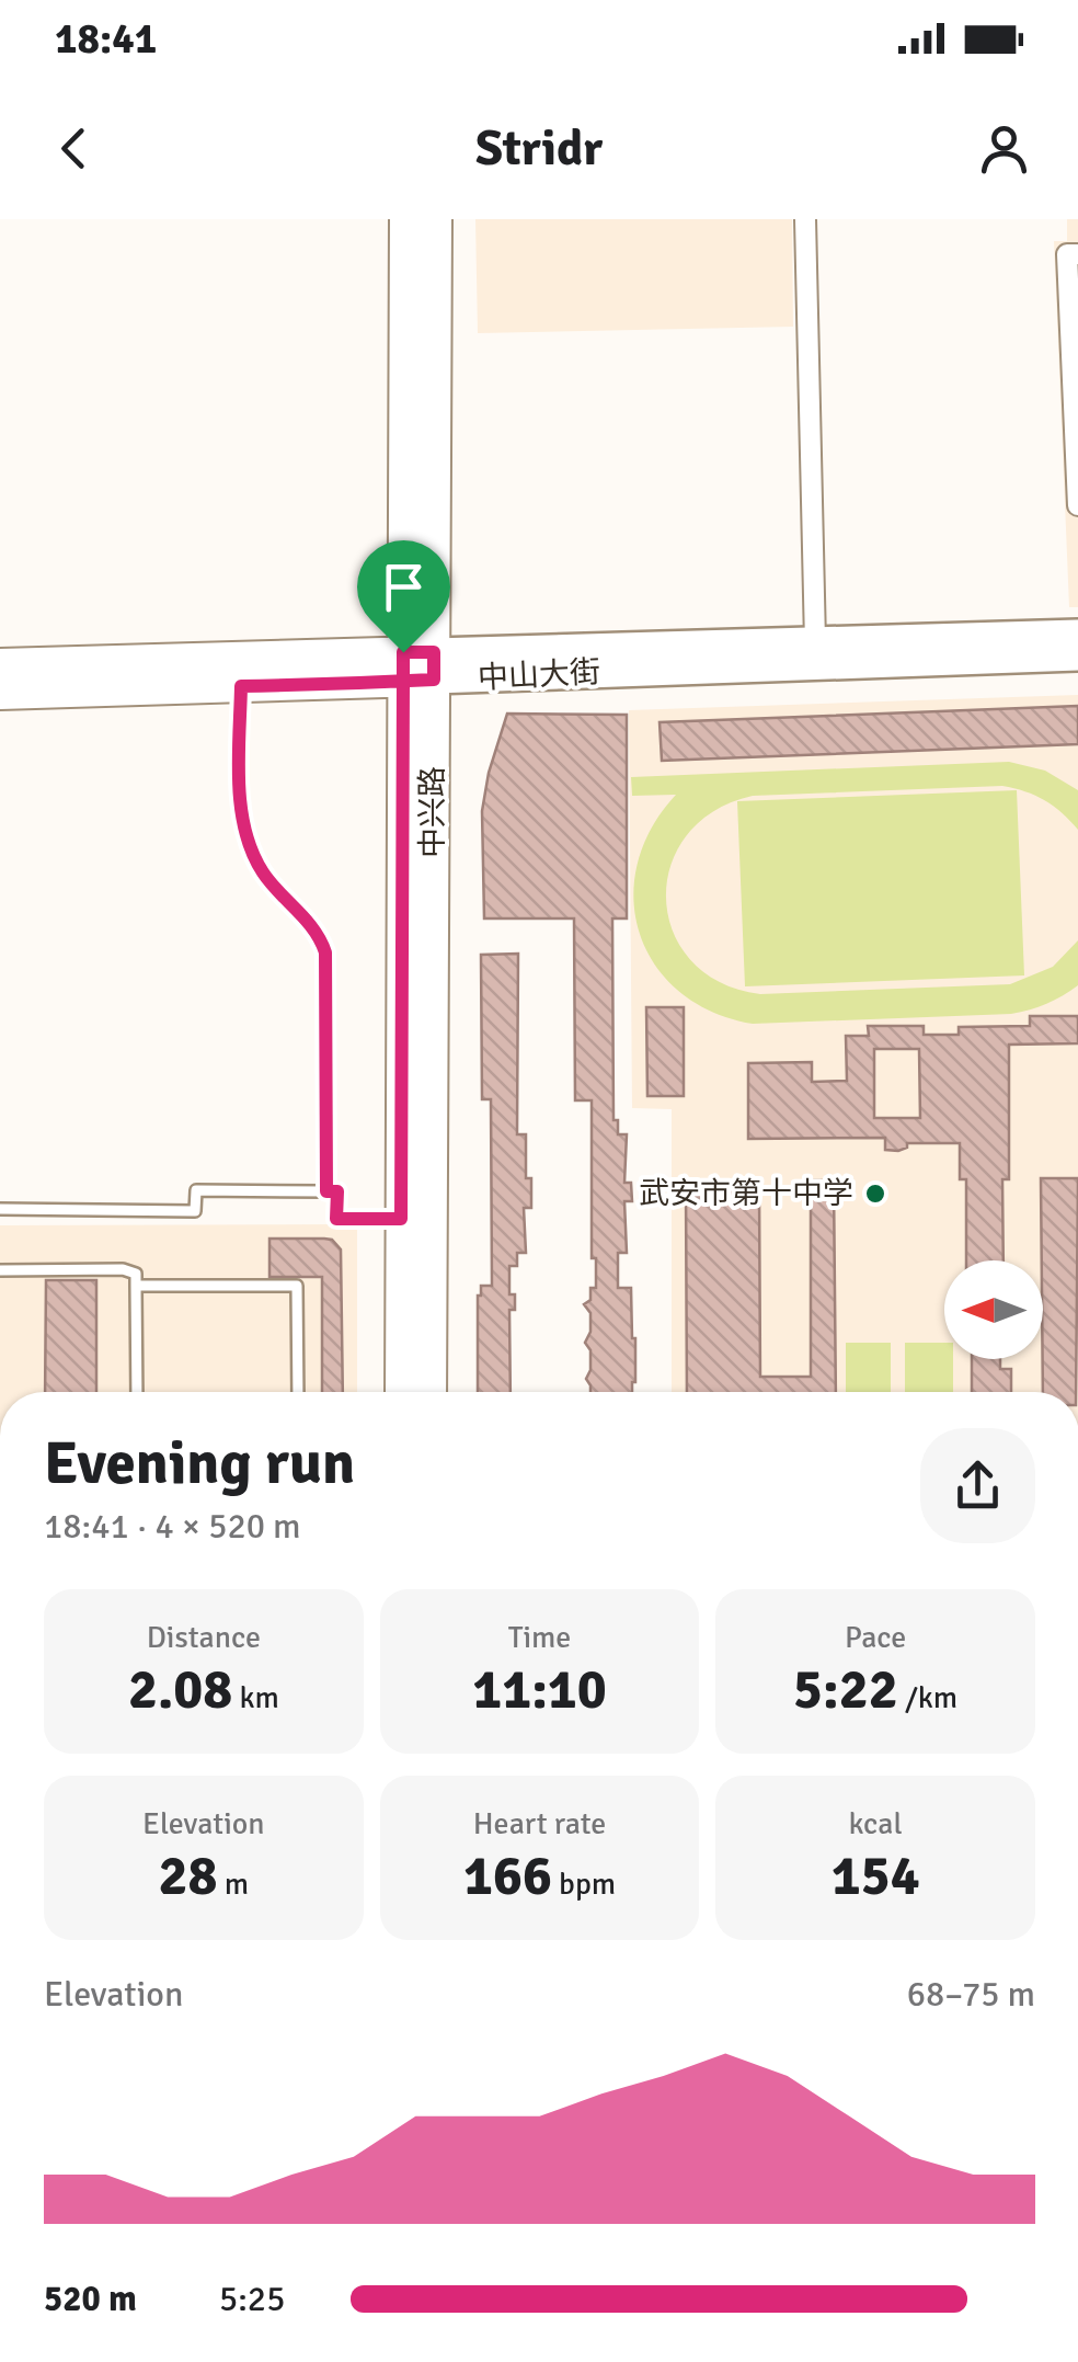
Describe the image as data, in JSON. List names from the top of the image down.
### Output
{
  "streets": {
    "main road": ["中山大街", "中兴路"]
  },
  "crossings": [
    ["中山大街", "中兴路"]
  ],
  "places": ["武安市第十中学"],
  "north": "left",
  "page": {
    "status": "18:41",
    "header": "Stridr",
    "heading": ["Evening run", "18:41 · 4 × 520 m"],
    "stats": [
      ["Distance", "2.08 km"],
      ["Time", "11:10"],
      ["Pace", "5:22 /km"],
      ["Elevation", "28 m"],
      ["Heart rate", "166 bpm"],
      ["kcal", "154"]
    ],
    "chart": ["Elevation", "68–75 m"],
    "list": [
      {
        "name": "520 m",
        "note": "5:25"
      }
    ]
  }
}
